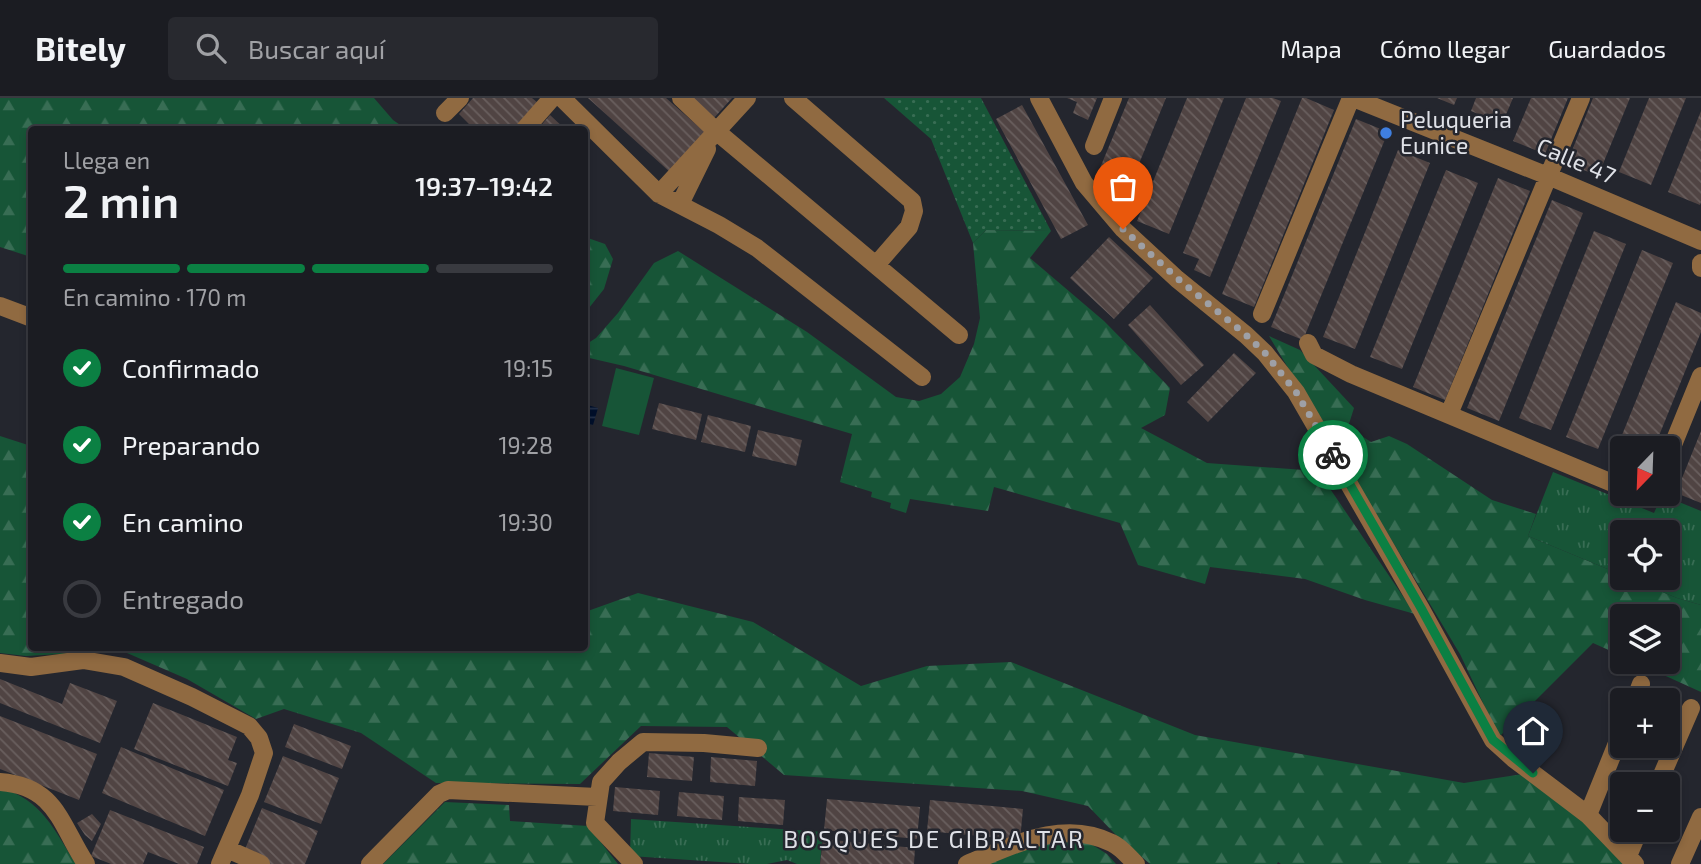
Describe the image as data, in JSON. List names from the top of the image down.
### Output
{
  "streets": {
    "street": ["Calle 47"]
  },
  "districts": ["BOSQUES DE GIBRALTAR"],
  "places": ["Peluqueria Eunice"],
  "north": "bottom left",
  "page": {
    "header": "Bitely",
    "search": "Buscar aquí",
    "nav": ["Mapa", "Cómo llegar", "Guardados"],
    "heading": ["2 min", "Llega en", "19:37–19:42"],
    "bar": "En camino · 170 m",
    "list": [
      ["Confirmado", "19:15"],
      ["Preparando", "19:28"],
      ["En camino", "19:30"],
      "Entregado"
    ],
    "map_buttons": ["+", "−"]
  }
}
